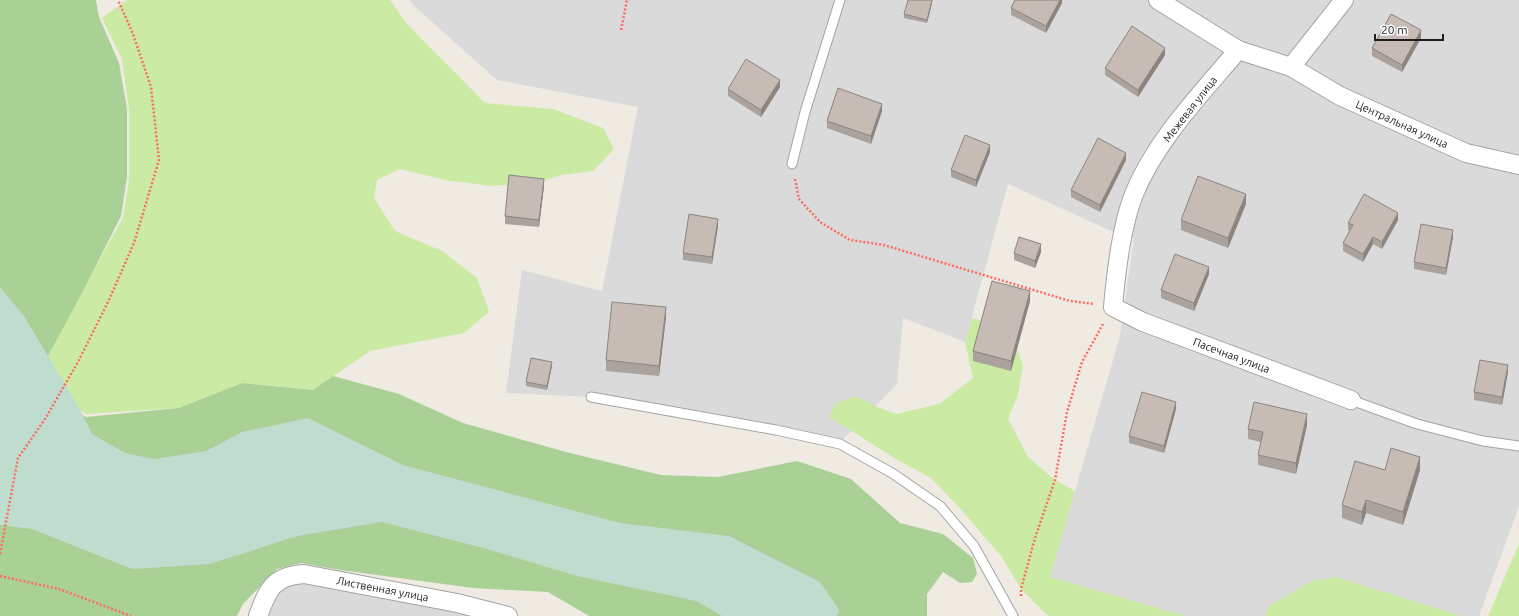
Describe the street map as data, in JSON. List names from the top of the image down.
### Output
{
  "streets": {
    "street": [
      "Межевая улица",
      "Центральная улица",
      "Пасечная улица",
      "Лиственная улица"
    ]
  },
  "crossings": [
    ["Межевая улица", "Пасечная улица"]
  ],
  "scale_bar": "20 m"
}
